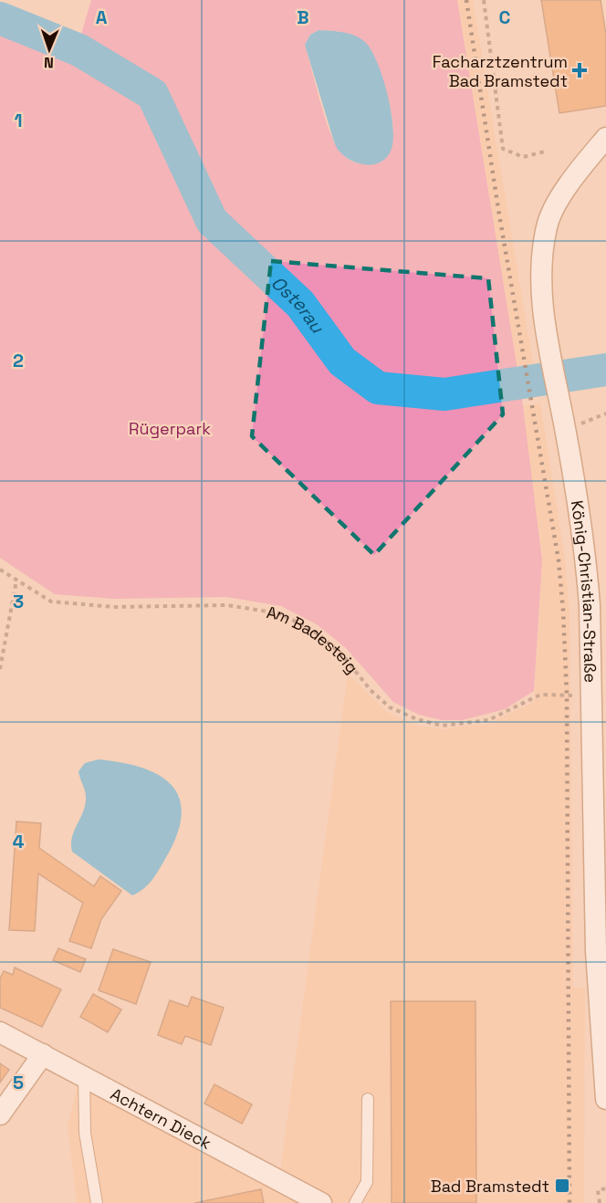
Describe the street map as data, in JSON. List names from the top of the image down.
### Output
{
  "streets": {
    "street": ["König-Christian-Straße", "Achtern Dieck"],
    "path": ["Am Badesteig"]
  },
  "crossings": [
    ["König-Christian-Straße", "Am Badesteig"]
  ],
  "water": ["Osterau"],
  "parks": ["Rügerpark"],
  "places": {
    "health": ["Facharztzentrum Bad Bramstedt"],
    "transit": ["Bad Bramstedt"]
  },
  "north": "bottom",
  "grid": {
    "columns": ["A", "B", "C"],
    "rows": [
      "1",
      "2",
      "3",
      "4",
      "5"
    ]
  }
}
